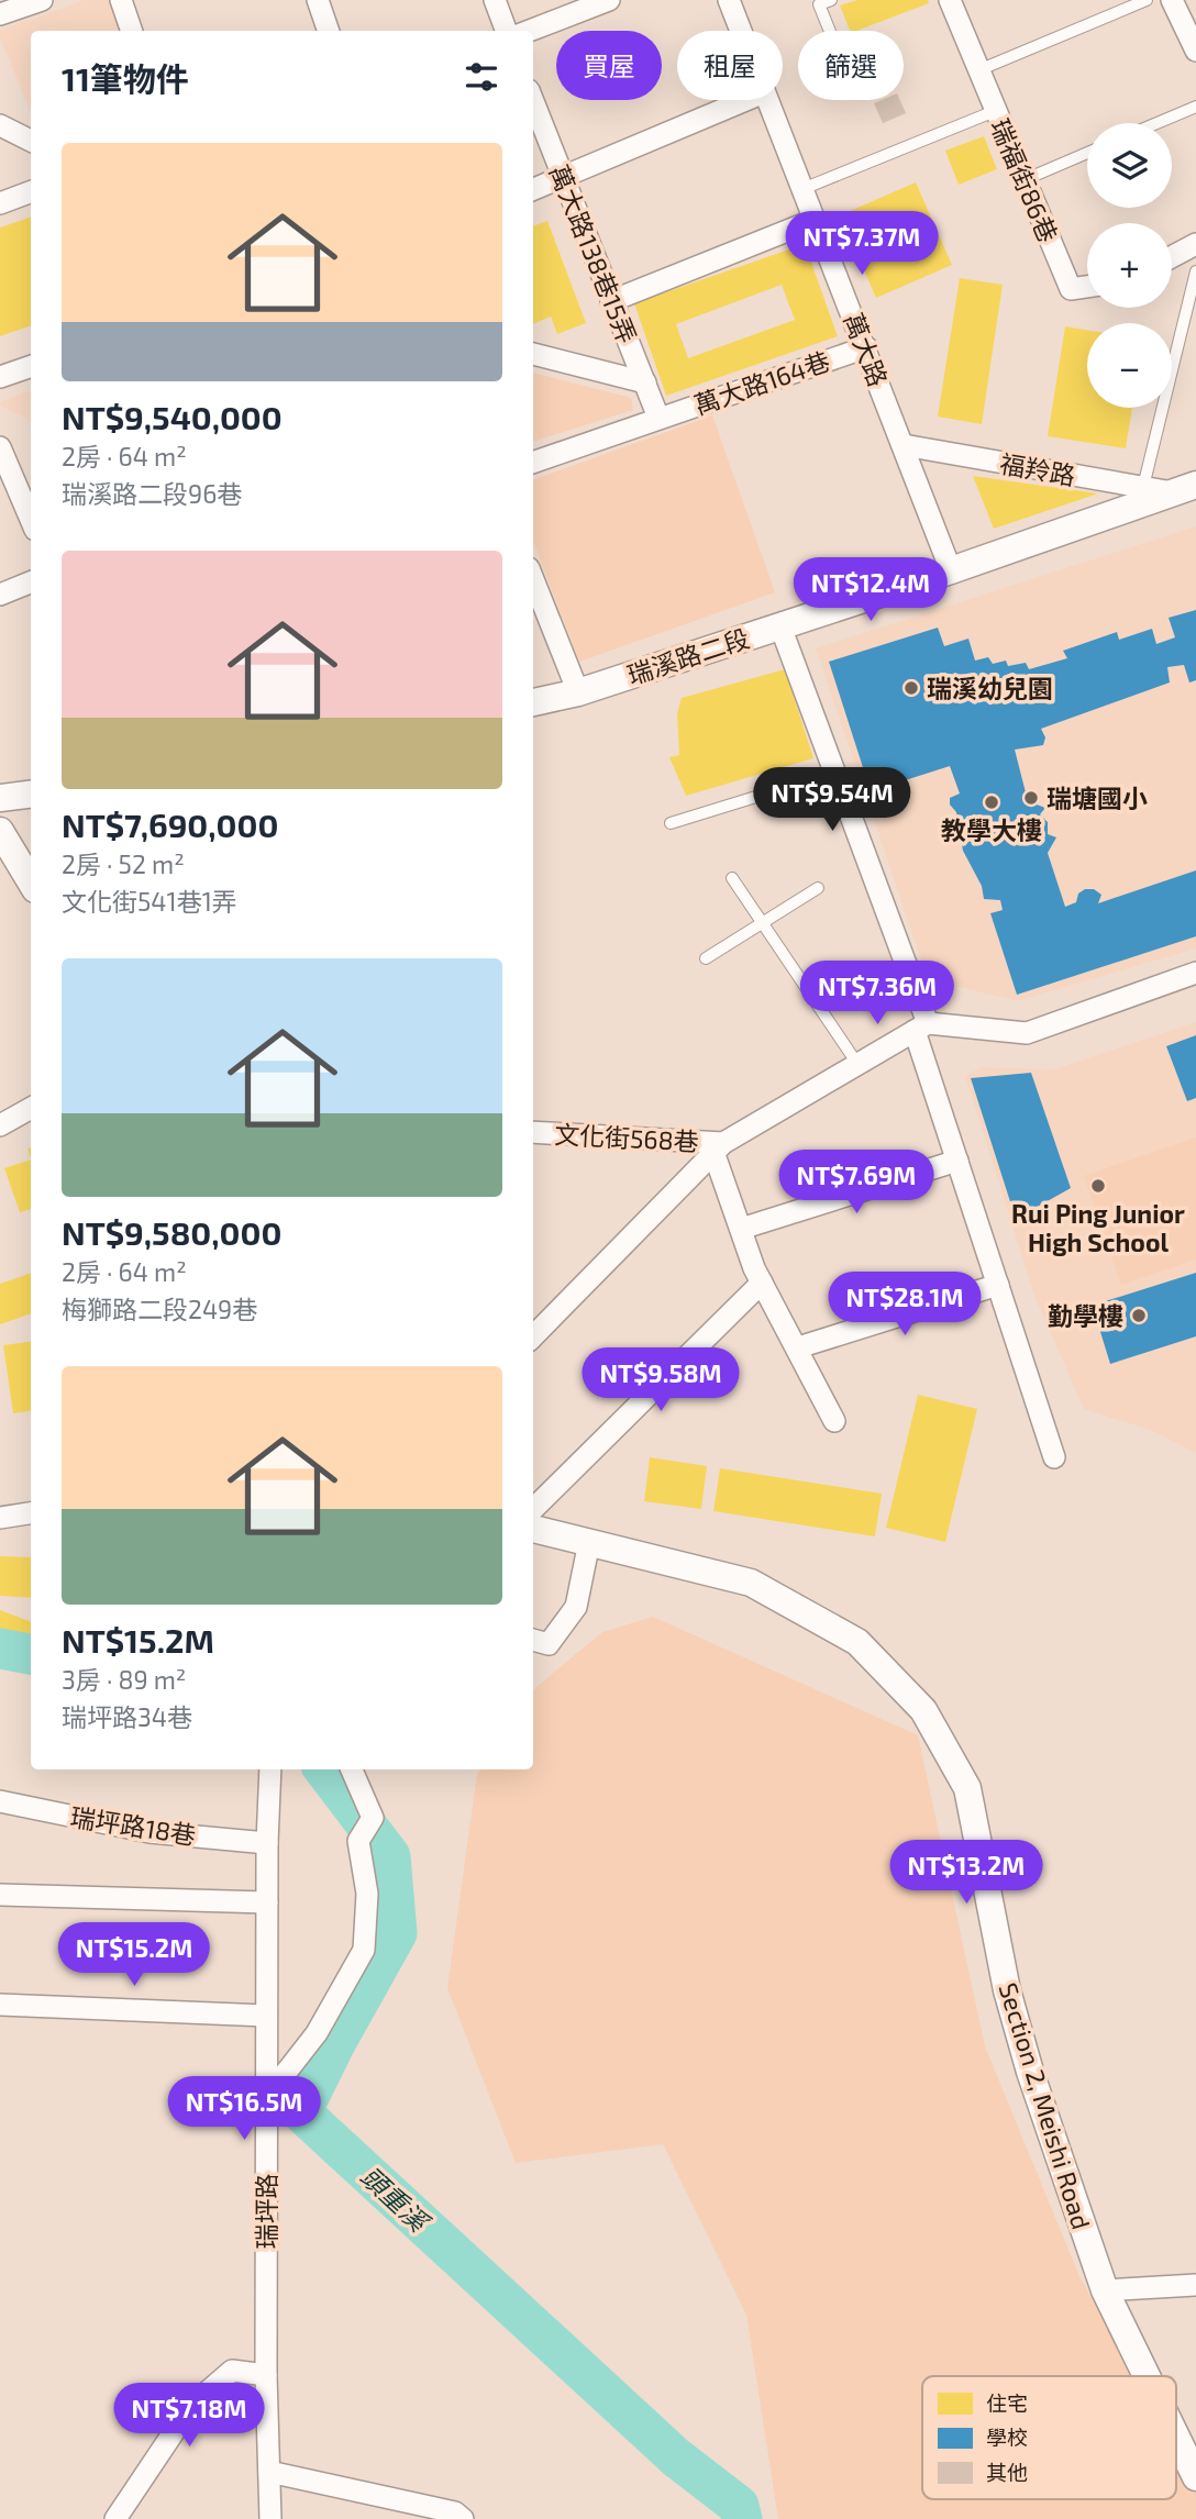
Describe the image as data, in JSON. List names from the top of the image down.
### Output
{
  "streets": {
    "street": [
      "瑞福街86巷",
      "萬大路138巷15弄",
      "萬大路",
      "萬大路164巷",
      "福羚路",
      "瑞溪路二段",
      "文化街568巷",
      "瑞坪路18巷",
      "Section 2, Meishi Road",
      "瑞坪路"
    ]
  },
  "crossings": [
    ["萬大路138巷15弄", "萬大路164巷"],
    ["萬大路", "萬大路164巷"],
    ["萬大路", "福羚路"],
    ["萬大路", "瑞溪路二段"],
    ["福羚路", "瑞溪路二段"],
    ["瑞坪路18巷", "瑞坪路"]
  ],
  "water": ["頭重溪"],
  "places": [
    "瑞溪幼兒園",
    "瑞塘國小",
    "教學大樓",
    "Rui Ping Junior High School",
    "勤學樓"
  ],
  "legend": ["住宅", "學校", "其他"],
  "page": {
    "chip": ["買屋", "租屋", "篩選"],
    "heading": "11筆物件",
    "map_buttons": ["+", "−"],
    "list": [
      {
        "name": "NT$9,540,000",
        "note": "2房 · 64 m² · 瑞溪路二段96巷"
      },
      {
        "name": "NT$7,690,000",
        "note": "2房 · 52 m² · 文化街541巷1弄"
      },
      {
        "name": "NT$9,580,000",
        "note": "2房 · 64 m² · 梅獅路二段249巷"
      },
      {
        "name": "NT$15.2M",
        "note": "3房 · 89 m² · 瑞坪路34巷"
      }
    ],
    "price": [
      "NT$7.37M",
      "NT$12.4M",
      "NT$9.54M",
      "NT$7.36M",
      "NT$7.69M",
      "NT$28.1M",
      "NT$9.58M",
      "NT$13.2M",
      "NT$15.2M",
      "NT$16.5M",
      "NT$7.18M"
    ]
  }
}
